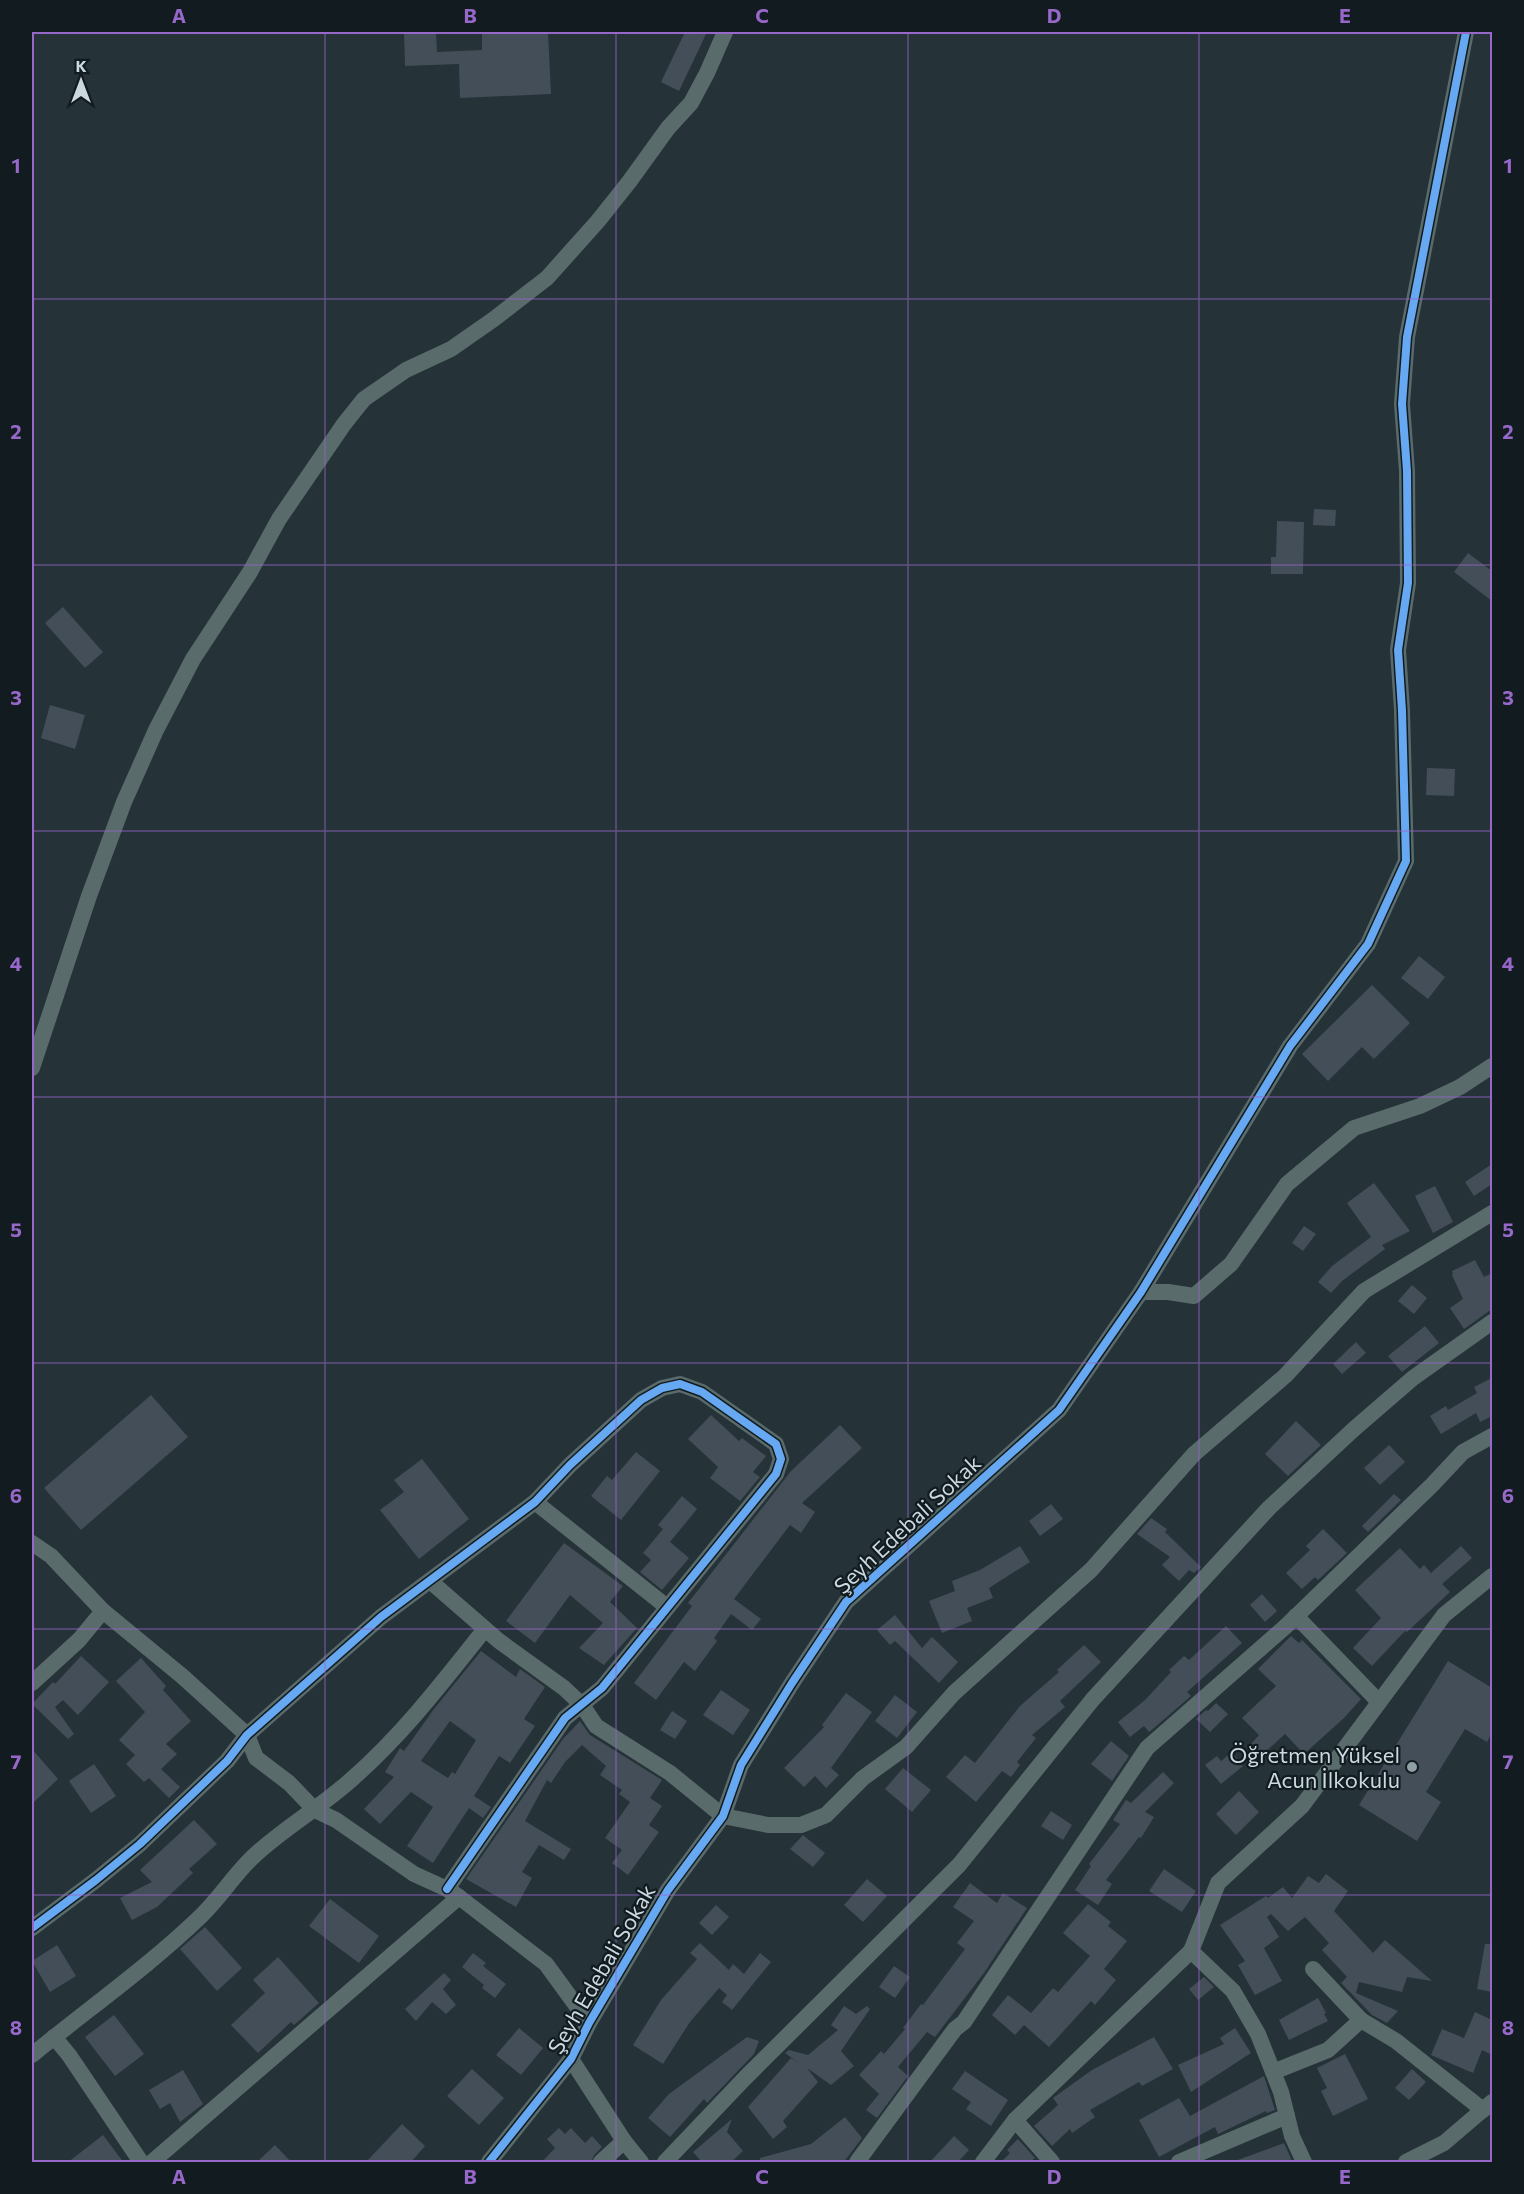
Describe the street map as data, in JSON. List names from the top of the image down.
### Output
{
  "streets": {
    "street": ["Şeyh Edebali Sokak"]
  },
  "places": ["Öğretmen Yüksel Acun İlkokulu"],
  "north": "top",
  "grid": {
    "columns": [
      "A",
      "B",
      "C",
      "D",
      "E"
    ],
    "rows": [
      "1",
      "2",
      "3",
      "4",
      "5",
      "6",
      "7",
      "8"
    ]
  }
}
